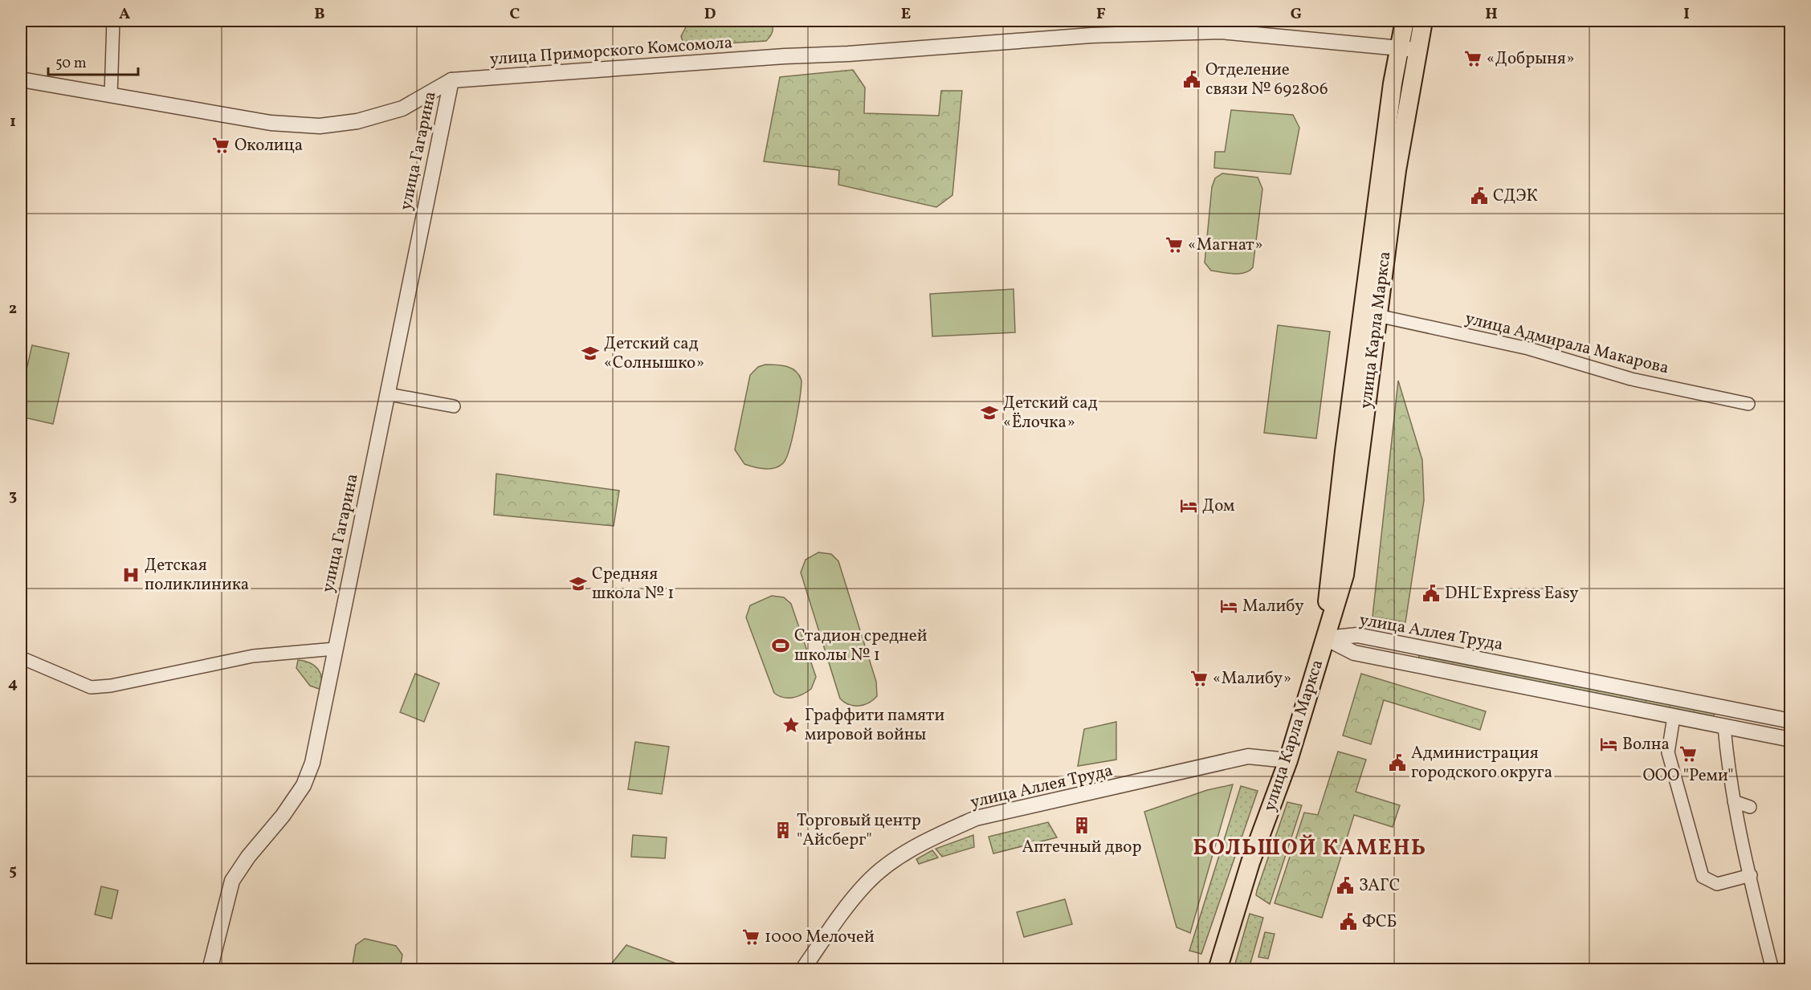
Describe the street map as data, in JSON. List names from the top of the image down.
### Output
{
  "streets": {
    "main road": ["улица Карла Маркса"],
    "street": [
      "улица Приморского Комсомола",
      "улица Гагарина",
      "улица Адмирала Макарова",
      "улица Аллея Труда"
    ]
  },
  "crossings": [
    ["улица Приморского Комсомола", "улица Гагарина"],
    ["улица Приморского Комсомола", "улица Карла Маркса"],
    ["улица Карла Маркса", "улица Адмирала Макарова"],
    ["улица Карла Маркса", "улица Аллея Труда"]
  ],
  "districts": ["БОЛЬШОЙ КАМЕНЬ"],
  "places": {
    "supermarket": [
      "«Добрыня»",
      "Околица",
      "«Магнат»",
      "«Малибу»",
      "ООО \"Реми\"",
      "1000 Мелочей"
    ],
    "public building": [
      "Отделение связи № 692806",
      "СДЭК",
      "DHL Express Easy",
      "Администрация городского округа",
      "ЗАГС",
      "ФСБ"
    ],
    "school or university": ["Детский сад «Солнышко»", "Детский сад «Ёлочка»", "Средняя школа № 1"],
    "hotel": ["Дом", "Малибу", "Волна"],
    "hospital": ["Детская поликлиника"],
    "sports": ["Стадион средней школы № 1"],
    "place": ["Граффити памяти мировой войны"],
    "building": ["Аптечный двор", "Торговый центр \"Айсберг\""]
  },
  "scale_bar": "50 m",
  "grid": {
    "columns": [
      "A",
      "B",
      "C",
      "D",
      "E",
      "F",
      "G",
      "H",
      "I"
    ],
    "rows": [
      "1",
      "2",
      "3",
      "4",
      "5"
    ]
  }
}
